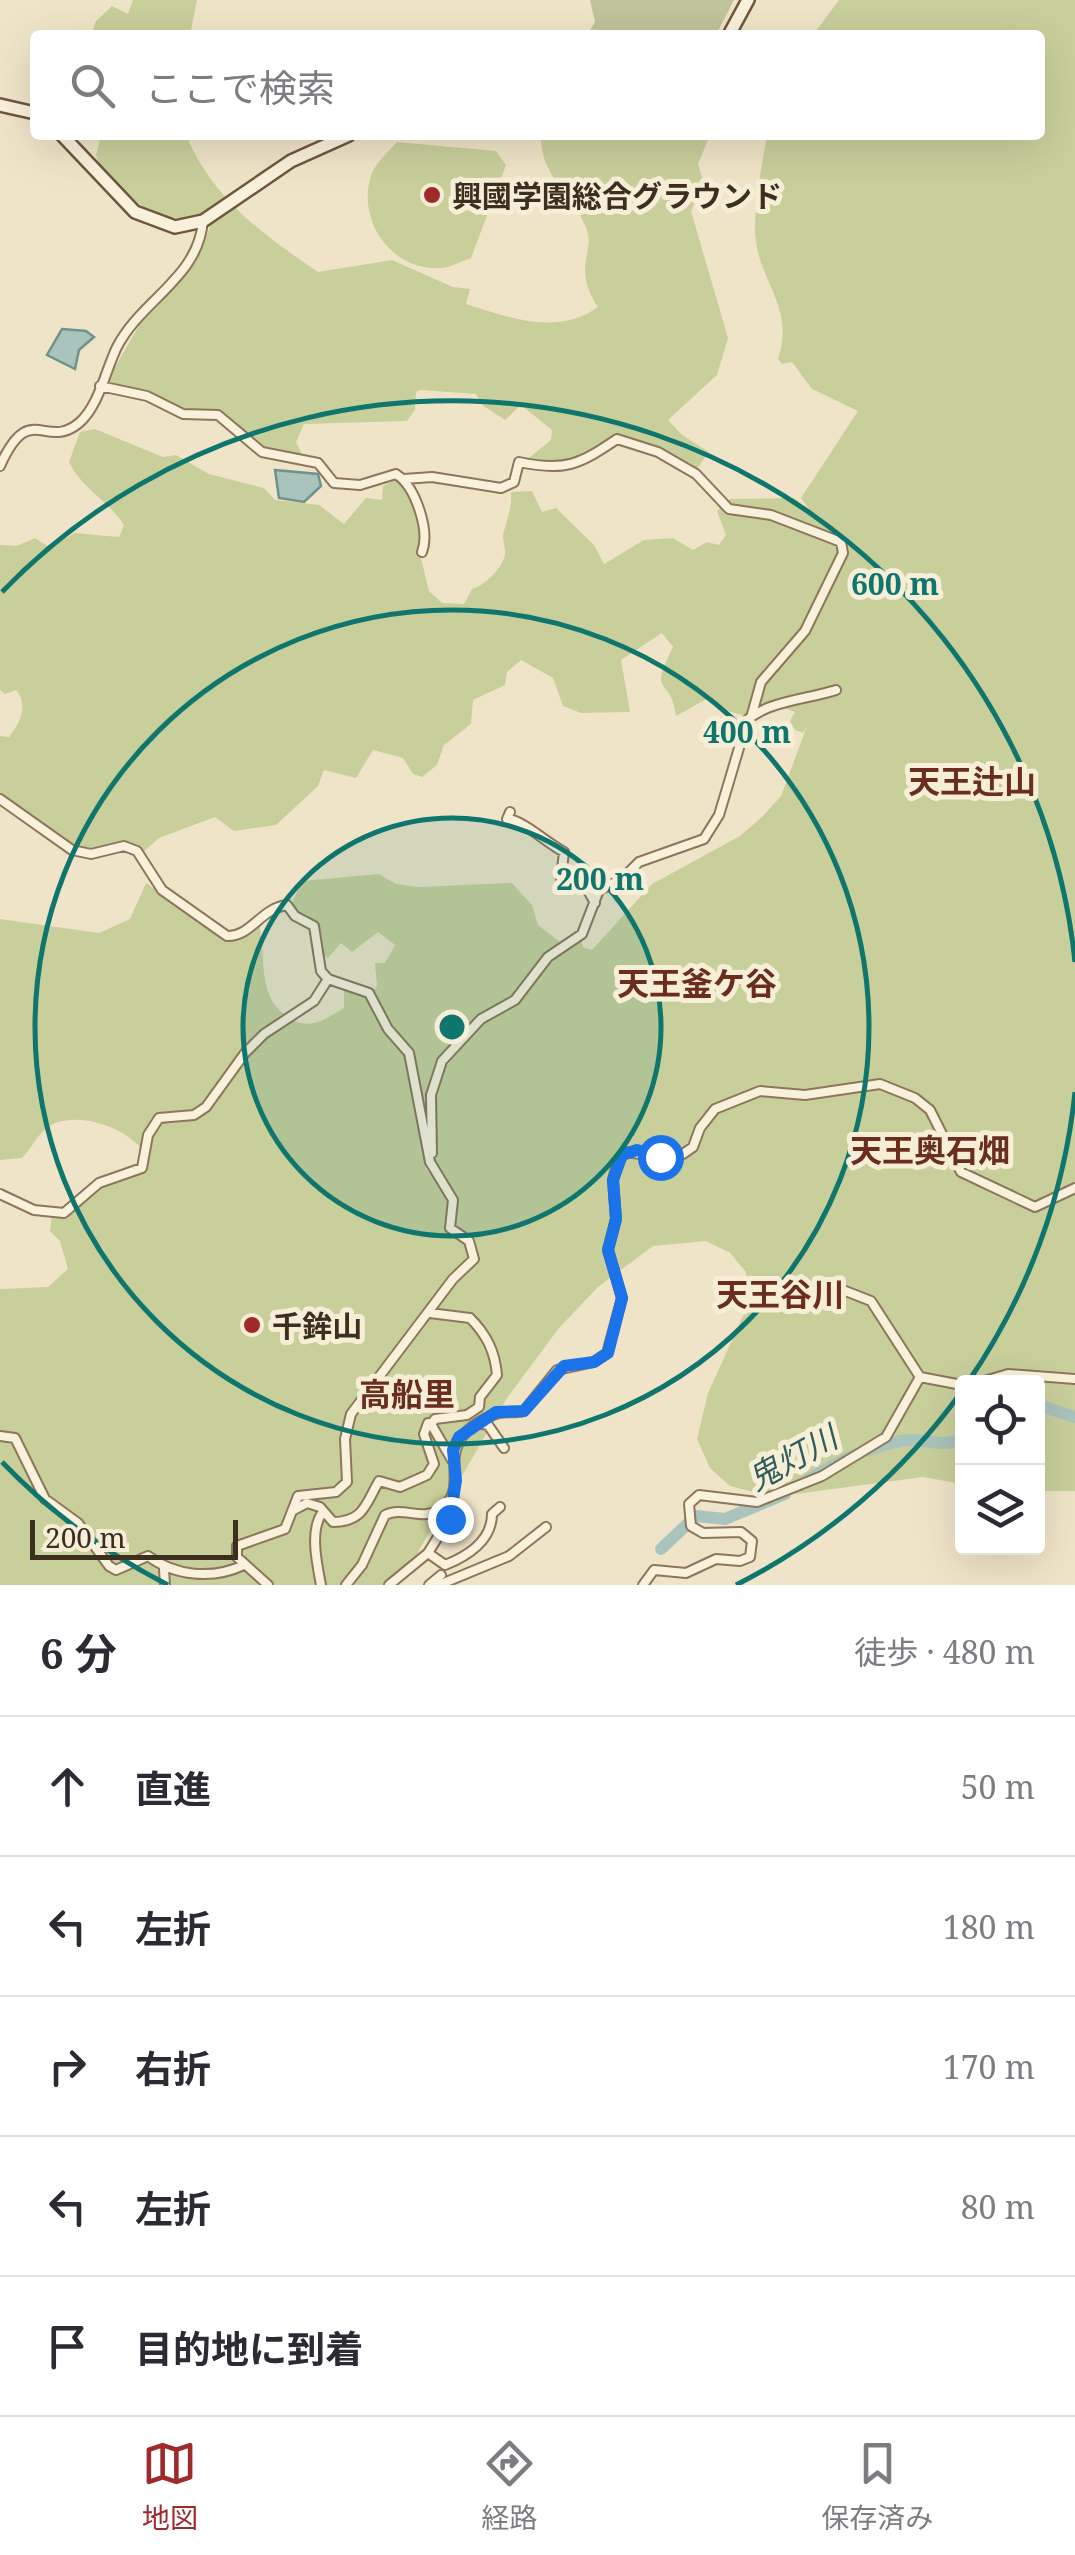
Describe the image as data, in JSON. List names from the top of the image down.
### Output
{
  "districts": [
    "天王辻山",
    "天王釜ケ谷",
    "天王奥石畑",
    "天王谷川",
    "高船里"
  ],
  "water": ["鬼灯川"],
  "places": ["興國学園総合グラウンド", "千鉾山"],
  "scale_bar": "200 m",
  "page": {
    "search": "ここで検索",
    "scale": "200 m",
    "heading": ["6 分", "徒歩 · 480 m"],
    "list": [
      ["直進", "50 m"],
      ["左折", "180 m"],
      ["右折", "170 m"],
      ["左折", "80 m"],
      "目的地に到着"
    ],
    "nav": ["地図", "経路", "保存済み"]
  },
  "rings": ["600 m", "400 m", "200 m"]
}
